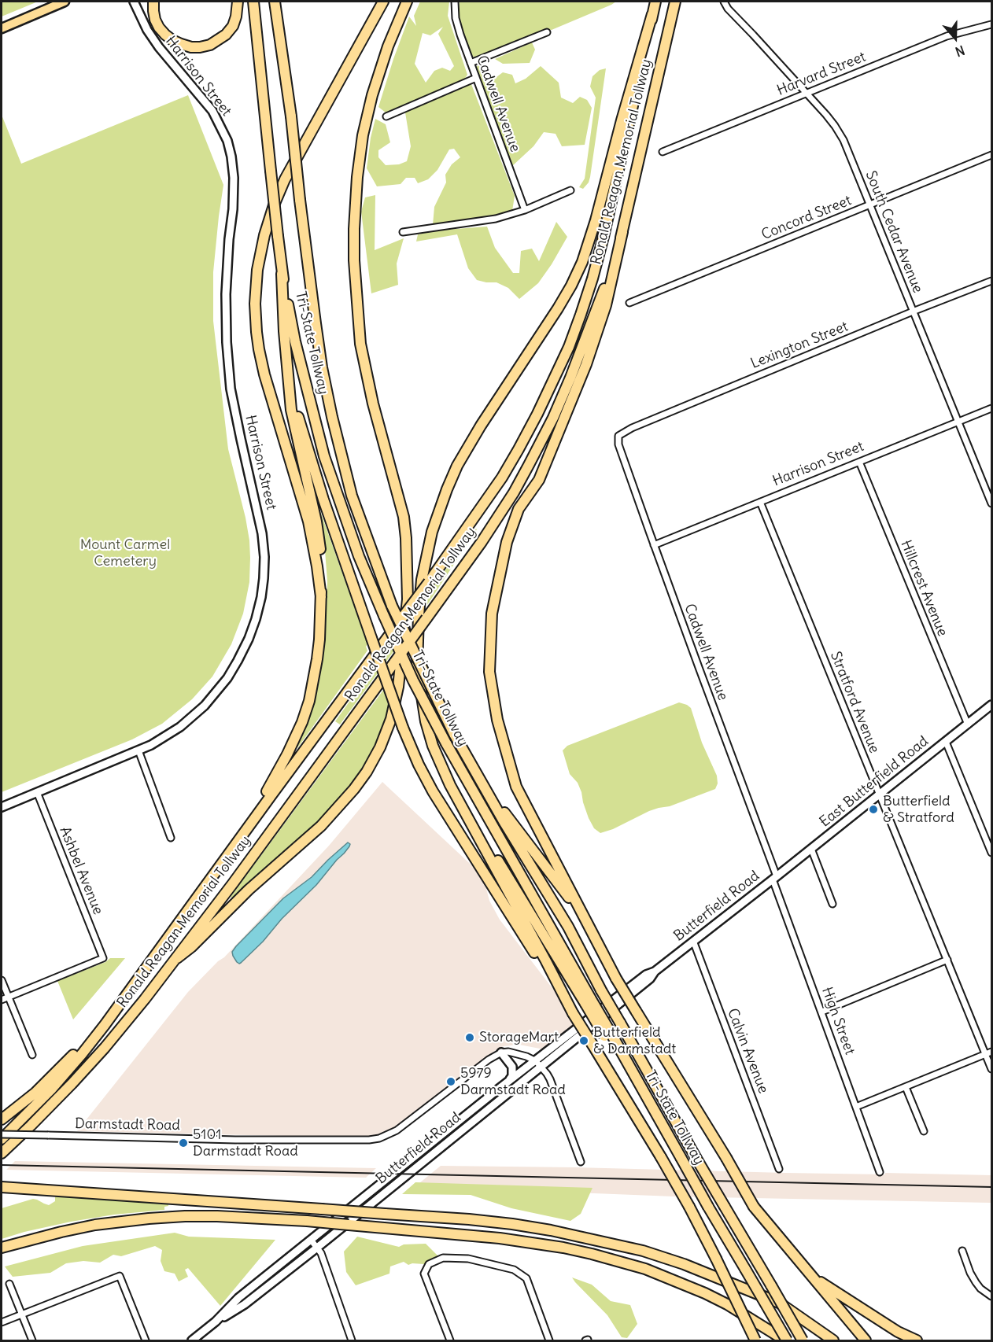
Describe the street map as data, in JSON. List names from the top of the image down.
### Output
{
  "streets": {
    "highway": ["Ronald Reagan Memorial Tollway", "Tri-State Tollway"],
    "main road": ["Harrison Street", "East Butterfield Road", "Butterfield Road"],
    "street": [
      "Harvard Street",
      "Cadwell Avenue",
      "Concord Street",
      "South Cedar Avenue",
      "Lexington Street",
      "Hillcrest Avenue",
      "Stratford Avenue",
      "Ashbel Avenue",
      "High Street",
      "Calvin Avenue",
      "Darmstadt Road"
    ]
  },
  "crossings": [
    ["Harvard Street", "South Cedar Avenue"],
    ["Harrison Street", "Cadwell Avenue"],
    ["Harrison Street", "South Cedar Avenue"],
    ["Harrison Street", "Hillcrest Avenue"],
    ["Harrison Street", "Stratford Avenue"],
    ["Harrison Street", "Ashbel Avenue"],
    ["Cadwell Avenue", "Lexington Street"],
    ["Cadwell Avenue", "East Butterfield Road"],
    ["Cadwell Avenue", "Butterfield Road"],
    ["Cadwell Avenue", "High Street"],
    ["Concord Street", "South Cedar Avenue"],
    ["South Cedar Avenue", "Lexington Street"],
    ["Hillcrest Avenue", "East Butterfield Road"],
    ["Stratford Avenue", "East Butterfield Road"],
    ["East Butterfield Road", "Butterfield Road"],
    ["East Butterfield Road", "High Street"],
    ["Butterfield Road", "High Street"],
    ["Butterfield Road", "Calvin Avenue"]
  ],
  "parks": ["Mount Carmel Cemetery"],
  "places": [
    "Butterfield & Stratford",
    "StorageMart",
    "Butterfield & Darmstadt",
    "5979 Darmstadt Road",
    "5101 Darmstadt Road"
  ],
  "north": "bottom"
}
